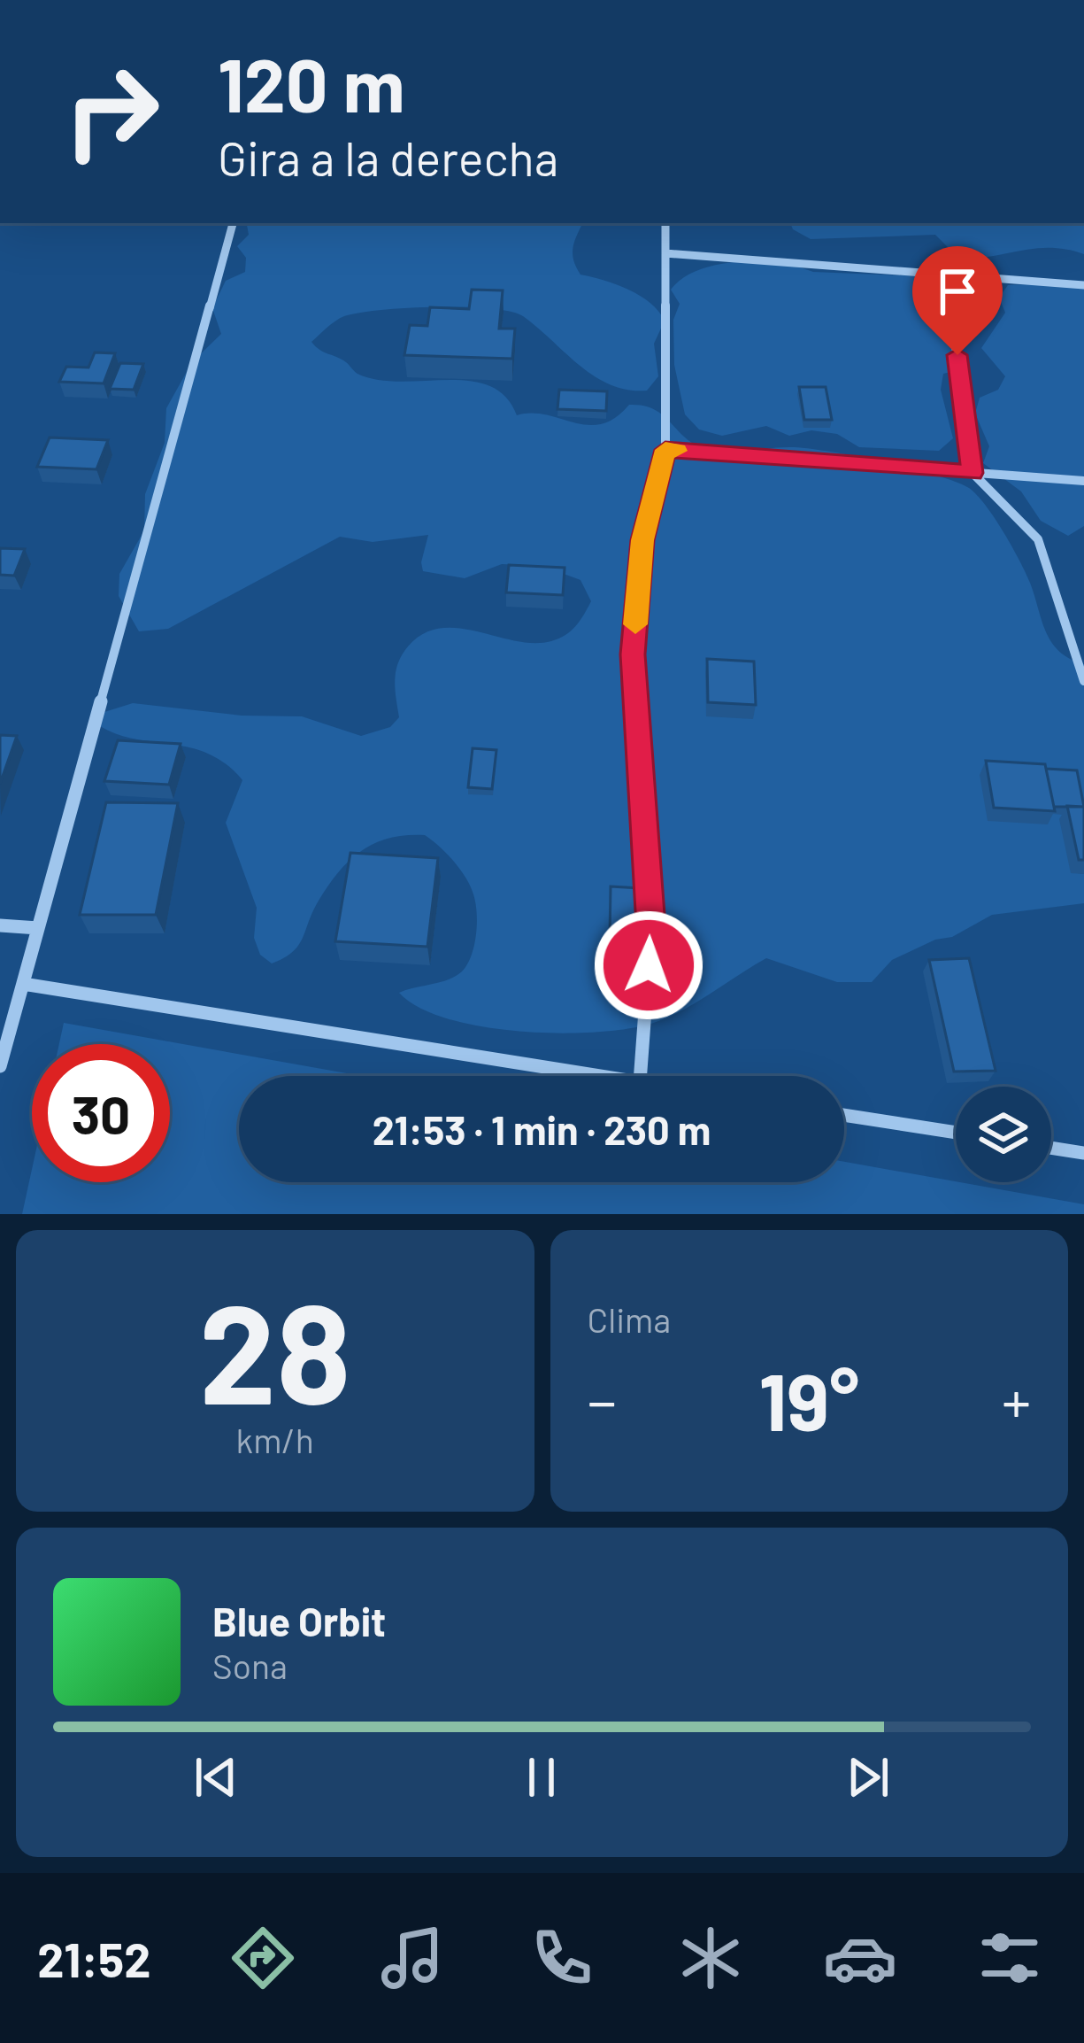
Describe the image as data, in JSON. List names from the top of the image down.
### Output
{
  "page": {
    "turn": ["120 m", "Gira a la derecha"],
    "limit": "30",
    "trip": "21:53 · 1 min · 230 m",
    "tile": [
      ["28", "km/h"],
      "Clima"
    ],
    "heat": ["−", "19°", "+"],
    "song": ["Blue Orbit", "Sona"],
    "tabs": "21:52"
  }
}
